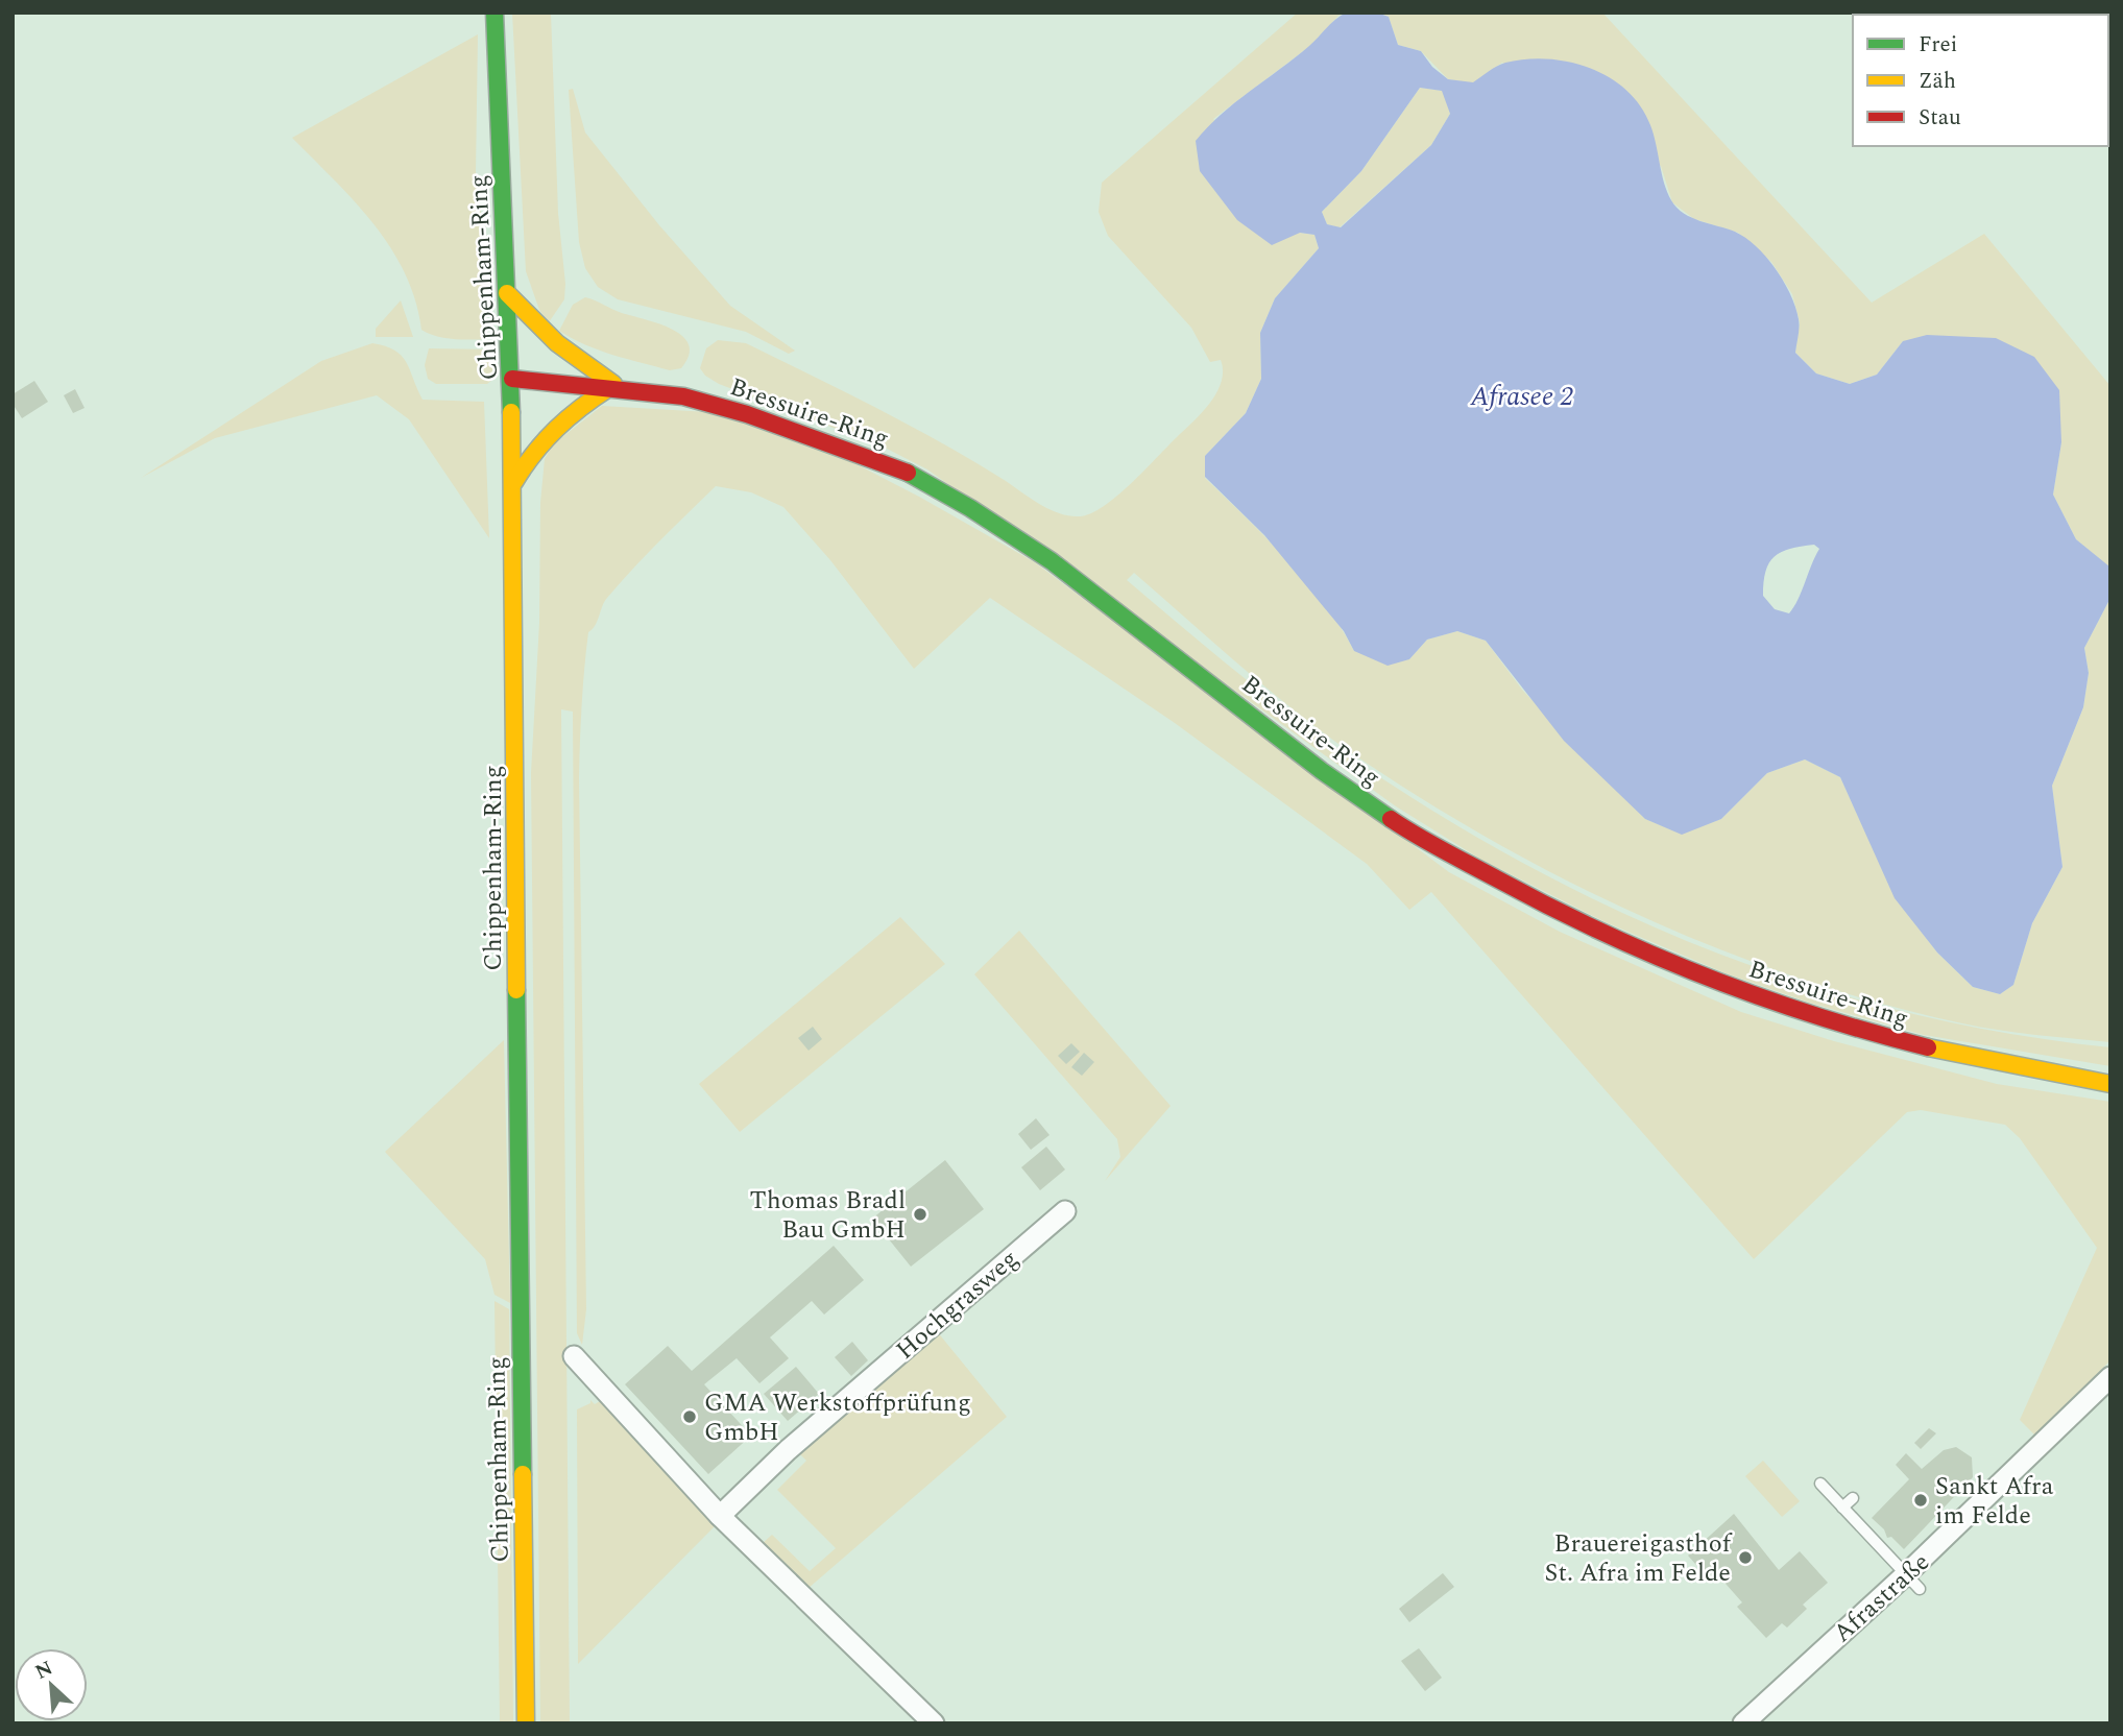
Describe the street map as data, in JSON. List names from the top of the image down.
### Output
{
  "streets": {
    "main road": ["Chippenham-Ring", "Bressuire-Ring"],
    "street": ["Hochgrasweg", "Afrastraße"]
  },
  "crossings": [
    ["Chippenham-Ring", "Bressuire-Ring"]
  ],
  "water": ["Afrasee 2"],
  "places": [
    "Thomas Bradl Bau GmbH",
    "GMA Werkstoffprüfung GmbH",
    "Sankt Afra im Felde",
    "Brauereigasthof St. Afra im Felde"
  ],
  "legend": ["Frei", "Zäh", "Stau"],
  "north": "top left"
}
